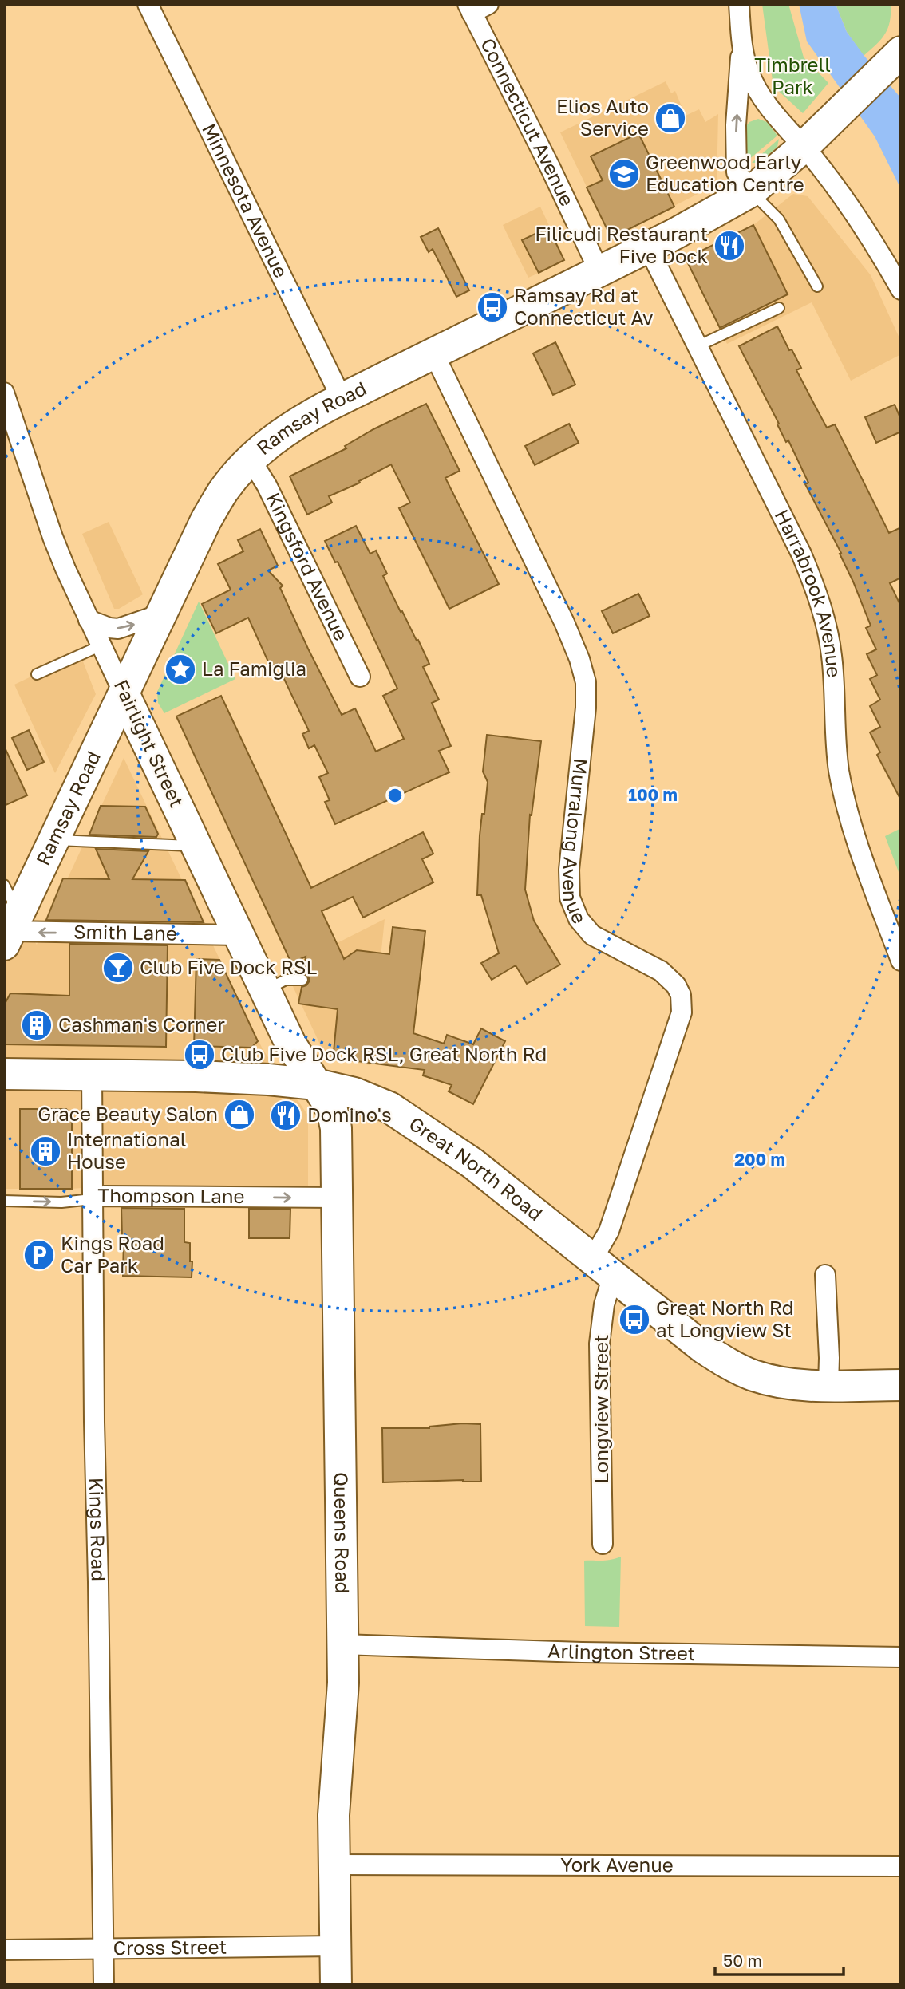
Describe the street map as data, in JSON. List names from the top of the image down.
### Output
{
  "streets": {
    "main road": [
      "Ramsay Road",
      "Fairlight Street",
      "Great North Road",
      "Queens Road"
    ],
    "street": [
      "Connecticut Avenue",
      "Minnesota Avenue",
      "Kingsford Avenue",
      "Harrabrook Avenue",
      "Murralong Avenue",
      "Smith Lane",
      "Thompson Lane",
      "Longview Street",
      "Kings Road",
      "Arlington Street",
      "York Avenue",
      "Cross Street"
    ]
  },
  "crossings": [
    ["Connecticut Avenue", "Ramsay Road"],
    ["Minnesota Avenue", "Ramsay Road"],
    ["Ramsay Road", "Kingsford Avenue"],
    ["Ramsay Road", "Harrabrook Avenue"],
    ["Ramsay Road", "Fairlight Street"],
    ["Ramsay Road", "Murralong Avenue"],
    ["Ramsay Road", "Smith Lane"],
    ["Fairlight Street", "Smith Lane"],
    ["Fairlight Street", "Great North Road"],
    ["Fairlight Street", "Queens Road"],
    ["Murralong Avenue", "Great North Road"],
    ["Murralong Avenue", "Longview Street"],
    ["Great North Road", "Longview Street"],
    ["Great North Road", "Kings Road"],
    ["Great North Road", "Queens Road"],
    ["Thompson Lane", "Kings Road"],
    ["Thompson Lane", "Queens Road"],
    ["Kings Road", "Cross Street"],
    ["Queens Road", "Arlington Street"],
    ["Queens Road", "York Avenue"],
    ["Queens Road", "Cross Street"]
  ],
  "one_way": ["Smith Lane", "Thompson Lane"],
  "parks": ["Timbrell Park"],
  "places": {
    "shop": ["Elios Auto Service", "Grace Beauty Salon"],
    "school or university": ["Greenwood Early Education Centre"],
    "restaurant": ["Filicudi Restaurant Five Dock", "Domino's"],
    "bus stop": ["Ramsay Rd at Connecticut Av", "Club Five Dock RSL, Great North Rd", "Great North Rd at Longview St"],
    "place": ["La Famiglia"],
    "bar": ["Club Five Dock RSL"],
    "building": ["Cashman's Corner", "International House"],
    "parking": ["Kings Road Car Park"]
  },
  "scale_bar": "50 m",
  "rings": ["100 m", "200 m"]
}
